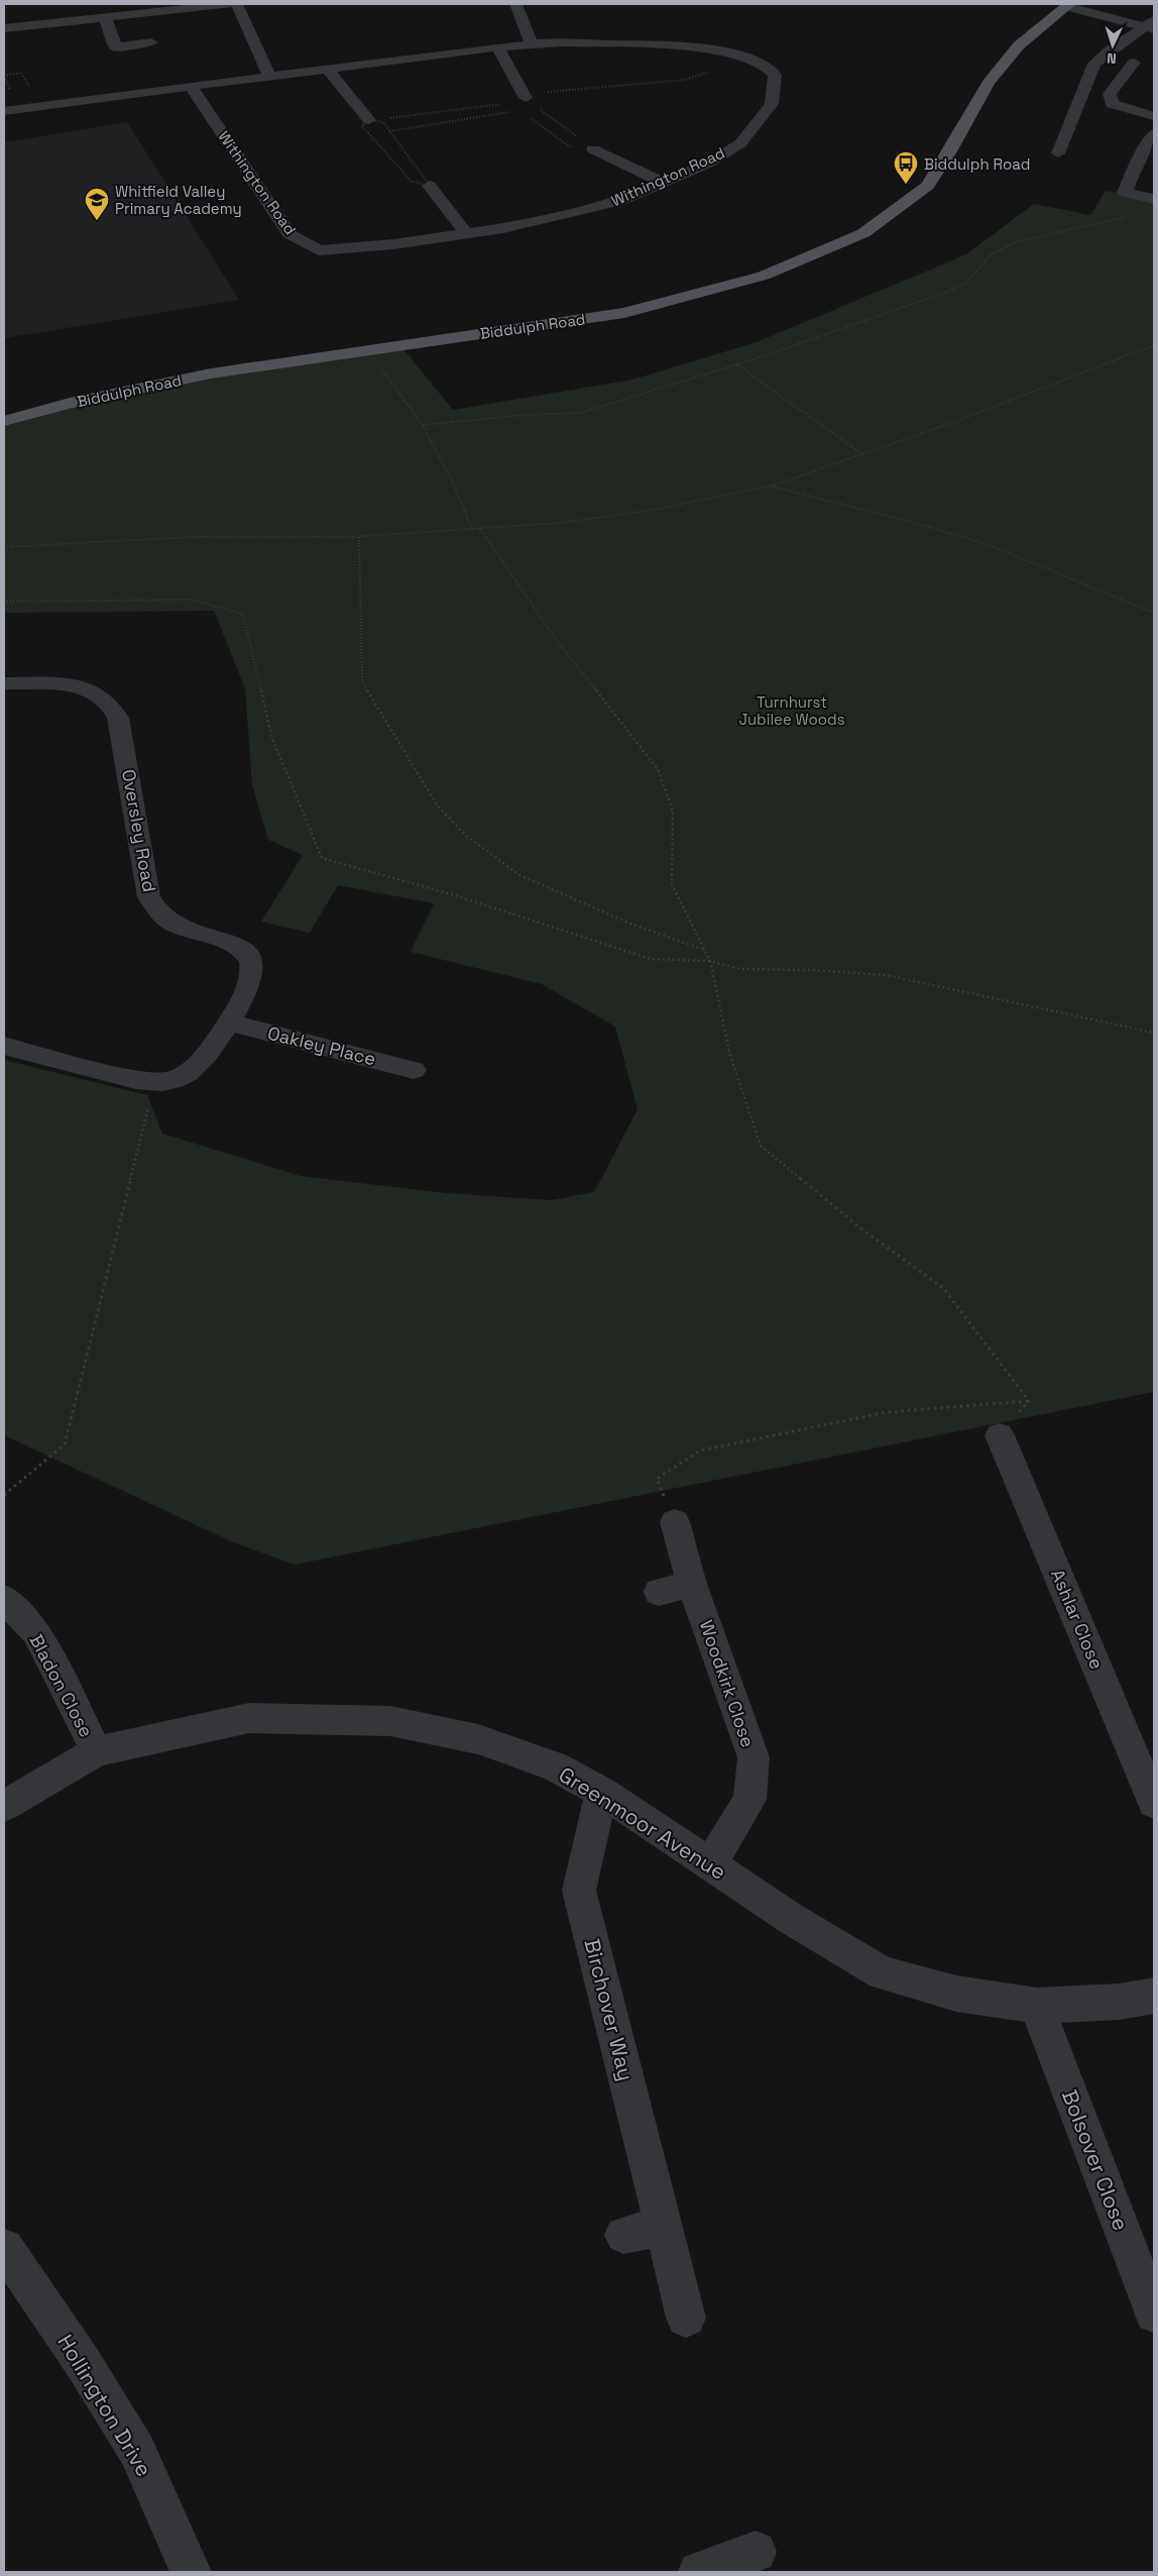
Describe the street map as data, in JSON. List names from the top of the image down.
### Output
{
  "streets": {
    "main road": ["Biddulph Road"],
    "street": [
      "Withington Road",
      "Oversley Road",
      "Oakley Place",
      "Ashlar Close",
      "Woodkirk Close",
      "Bladon Close",
      "Greenmoor Avenue",
      "Birchover Way",
      "Bolsover Close",
      "Hollington Drive"
    ]
  },
  "crossings": [
    ["Oversley Road", "Oakley Place"],
    ["Woodkirk Close", "Greenmoor Avenue"],
    ["Bladon Close", "Greenmoor Avenue"],
    ["Greenmoor Avenue", "Birchover Way"],
    ["Greenmoor Avenue", "Bolsover Close"]
  ],
  "parks": ["Turnhurst Jubilee Woods"],
  "places": {
    "bus stop": ["Biddulph Road"],
    "school or university": ["Whitfield Valley Primary Academy"]
  },
  "north": "bottom"
}
